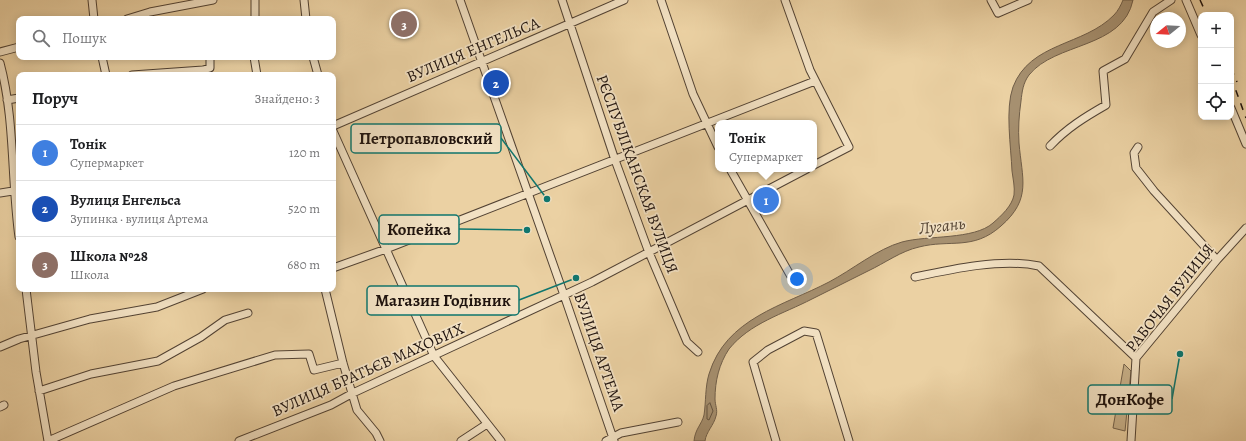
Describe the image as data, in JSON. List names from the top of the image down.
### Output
{
  "streets": {
    "street": [
      "ВУЛИЦЯ ЕНГЕЛЬСА",
      "РЄСПУБЛІКАНСКАЯ ВУЛИЦЯ",
      "РАБОЧАЯ ВУЛИЦЯ",
      "ВУЛИЦЯ АРТЕМА",
      "ВУЛИЦЯ БРАТЬЄВ МАХОВИХ"
    ]
  },
  "crossings": [
    ["ВУЛИЦЯ ЕНГЕЛЬСА", "РЄСПУБЛІКАНСКАЯ ВУЛИЦЯ"],
    ["ВУЛИЦЯ ЕНГЕЛЬСА", "ВУЛИЦЯ АРТЕМА"],
    ["РЄСПУБЛІКАНСКАЯ ВУЛИЦЯ", "ВУЛИЦЯ БРАТЬЄВ МАХОВИХ"],
    ["ВУЛИЦЯ АРТЕМА", "ВУЛИЦЯ БРАТЬЄВ МАХОВИХ"]
  ],
  "water": ["Лугань"],
  "places": [
    "Петропавловский",
    "Копейка",
    "Магазин Годівник",
    "ДонКофе"
  ],
  "north": "left",
  "page": {
    "pins": ["3", "2", "1"],
    "map_buttons": ["+", "−"],
    "search": "Пошук",
    "heading": ["Поруч", "Знайдено: 3"],
    "popup": ["Тонік", "Супермаркет"],
    "list": [
      {
        "mark": "1",
        "name": "Тонік",
        "note": "Супермаркет",
        "value": "120 m"
      },
      {
        "mark": "2",
        "name": "Вулиця Енгельса",
        "note": "Зупинка · вулиця Артема",
        "value": "520 m"
      },
      {
        "mark": "3",
        "name": "Школа №28",
        "note": "Школа",
        "value": "680 m"
      }
    ]
  }
}
